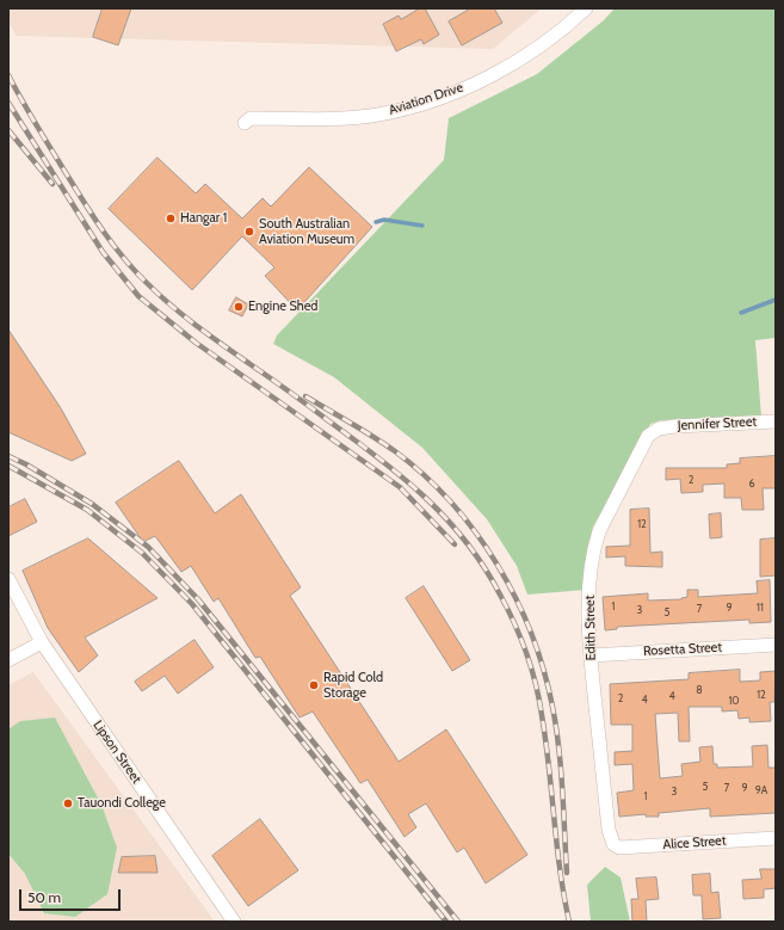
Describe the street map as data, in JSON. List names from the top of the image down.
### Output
{
  "streets": {
    "street": [
      "Aviation Drive",
      "Jennifer Street",
      "Edith Street",
      "Rosetta Street",
      "Lipson Street",
      "Alice Street"
    ]
  },
  "crossings": [
    ["Jennifer Street", "Edith Street"],
    ["Edith Street", "Rosetta Street"],
    ["Edith Street", "Alice Street"]
  ],
  "places": [
    "Hangar 1",
    "South Australian Aviation Museum",
    "Engine Shed",
    "Rapid Cold Storage",
    "Tauondi College"
  ],
  "house_numbers": [
    "2",
    "6",
    "12",
    "1",
    "9",
    "11",
    "7",
    "3",
    "5",
    "8",
    "12",
    "4",
    "2",
    "4",
    "10",
    "5",
    "7",
    "9",
    "9A",
    "3",
    "1"
  ],
  "scale_bar": "50 m"
}
